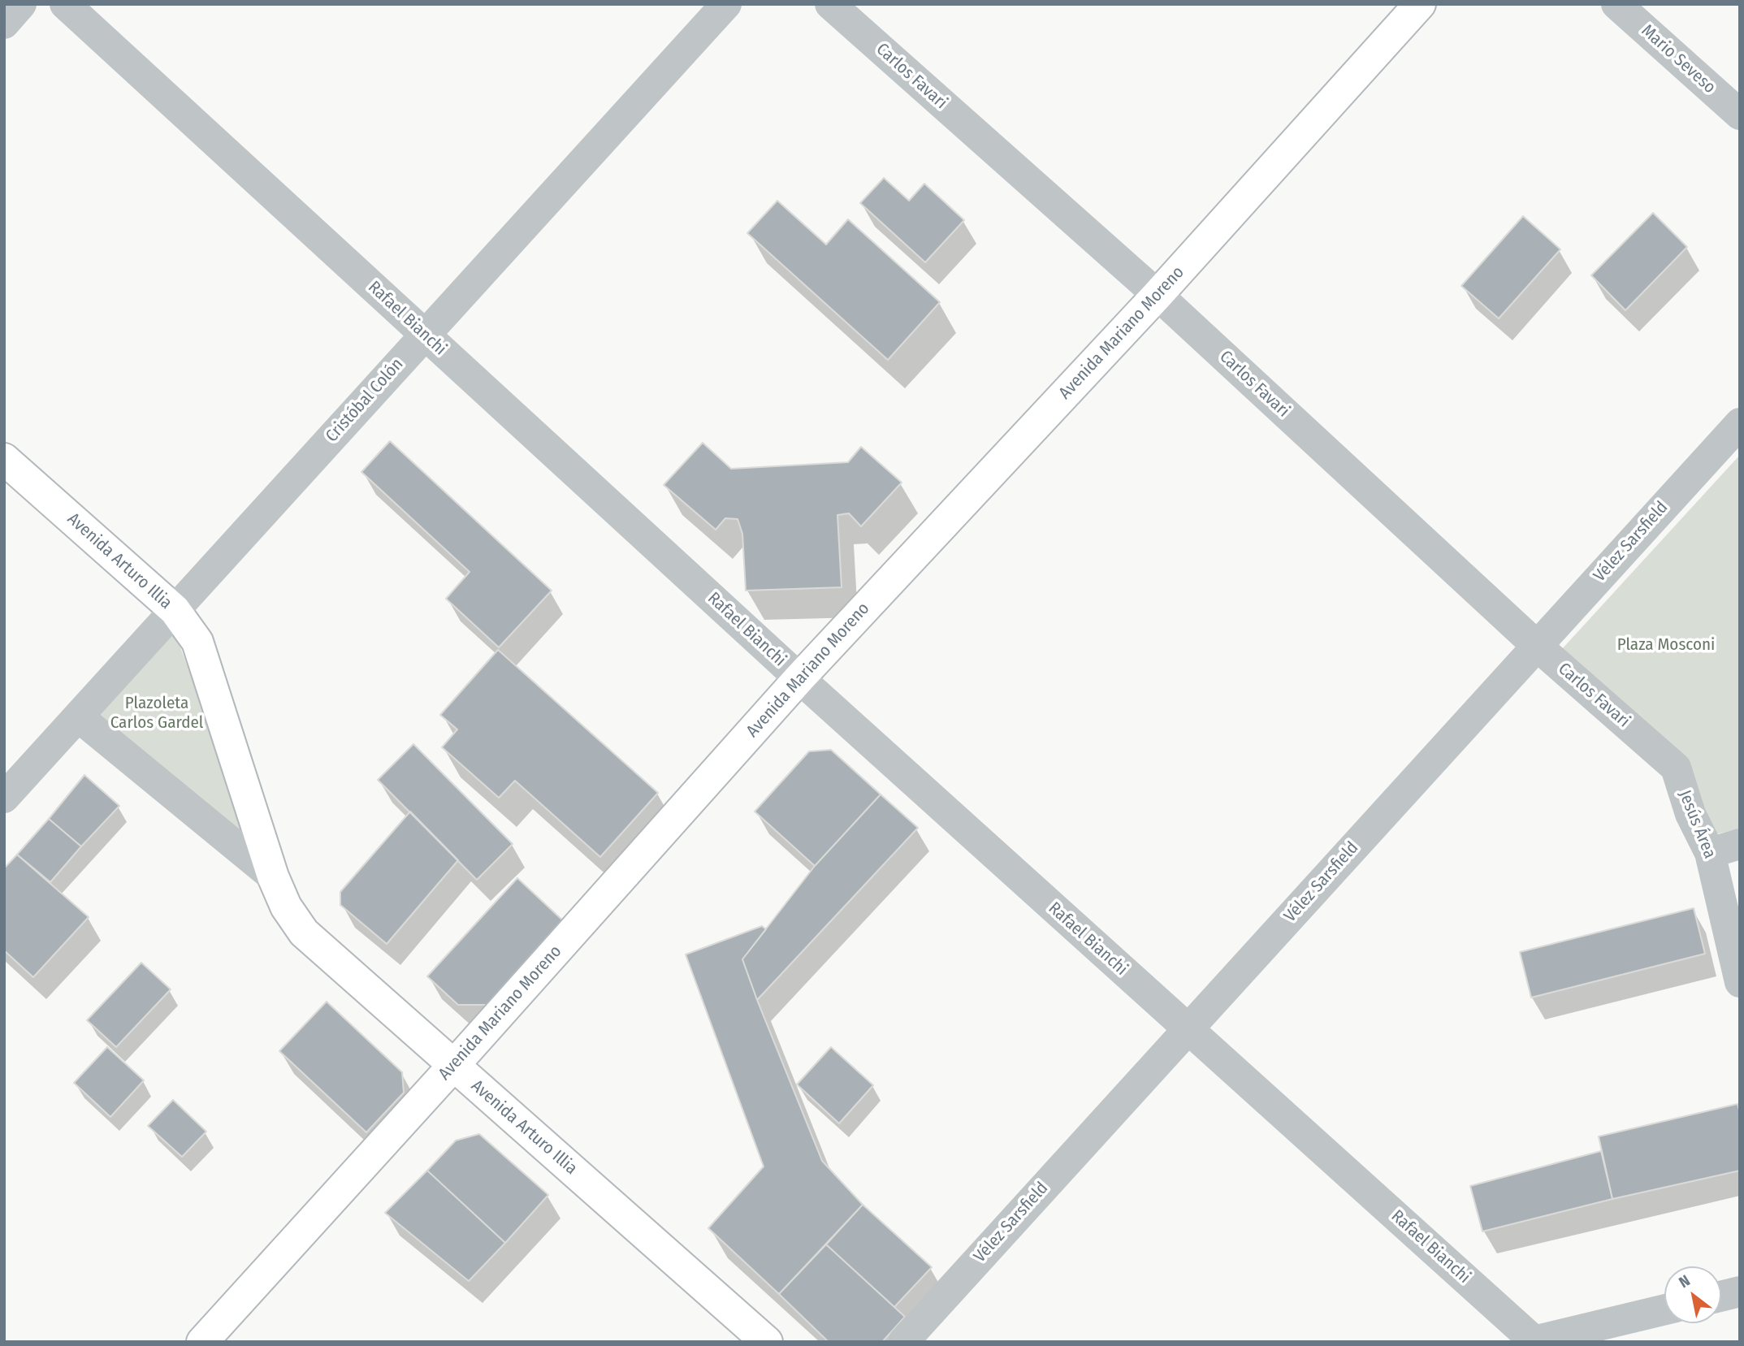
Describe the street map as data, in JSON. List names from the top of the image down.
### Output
{
  "streets": {
    "main road": ["Avenida Mariano Moreno", "Avenida Arturo Illia"],
    "street": [
      "Mario Seveso",
      "Carlos Favari",
      "Rafael Bianchi",
      "Cristóbal Colón",
      "Vélez Sarsfield",
      "Jesús Área"
    ]
  },
  "crossings": [
    ["Carlos Favari", "Avenida Mariano Moreno"],
    ["Carlos Favari", "Vélez Sarsfield"],
    ["Carlos Favari", "Jesús Área"],
    ["Rafael Bianchi", "Avenida Mariano Moreno"],
    ["Rafael Bianchi", "Cristóbal Colón"],
    ["Rafael Bianchi", "Vélez Sarsfield"],
    ["Avenida Mariano Moreno", "Avenida Arturo Illia"],
    ["Cristóbal Colón", "Avenida Arturo Illia"]
  ],
  "parks": ["Plaza Mosconi", "Plazoleta Carlos Gardel"],
  "north": "top left"
}
